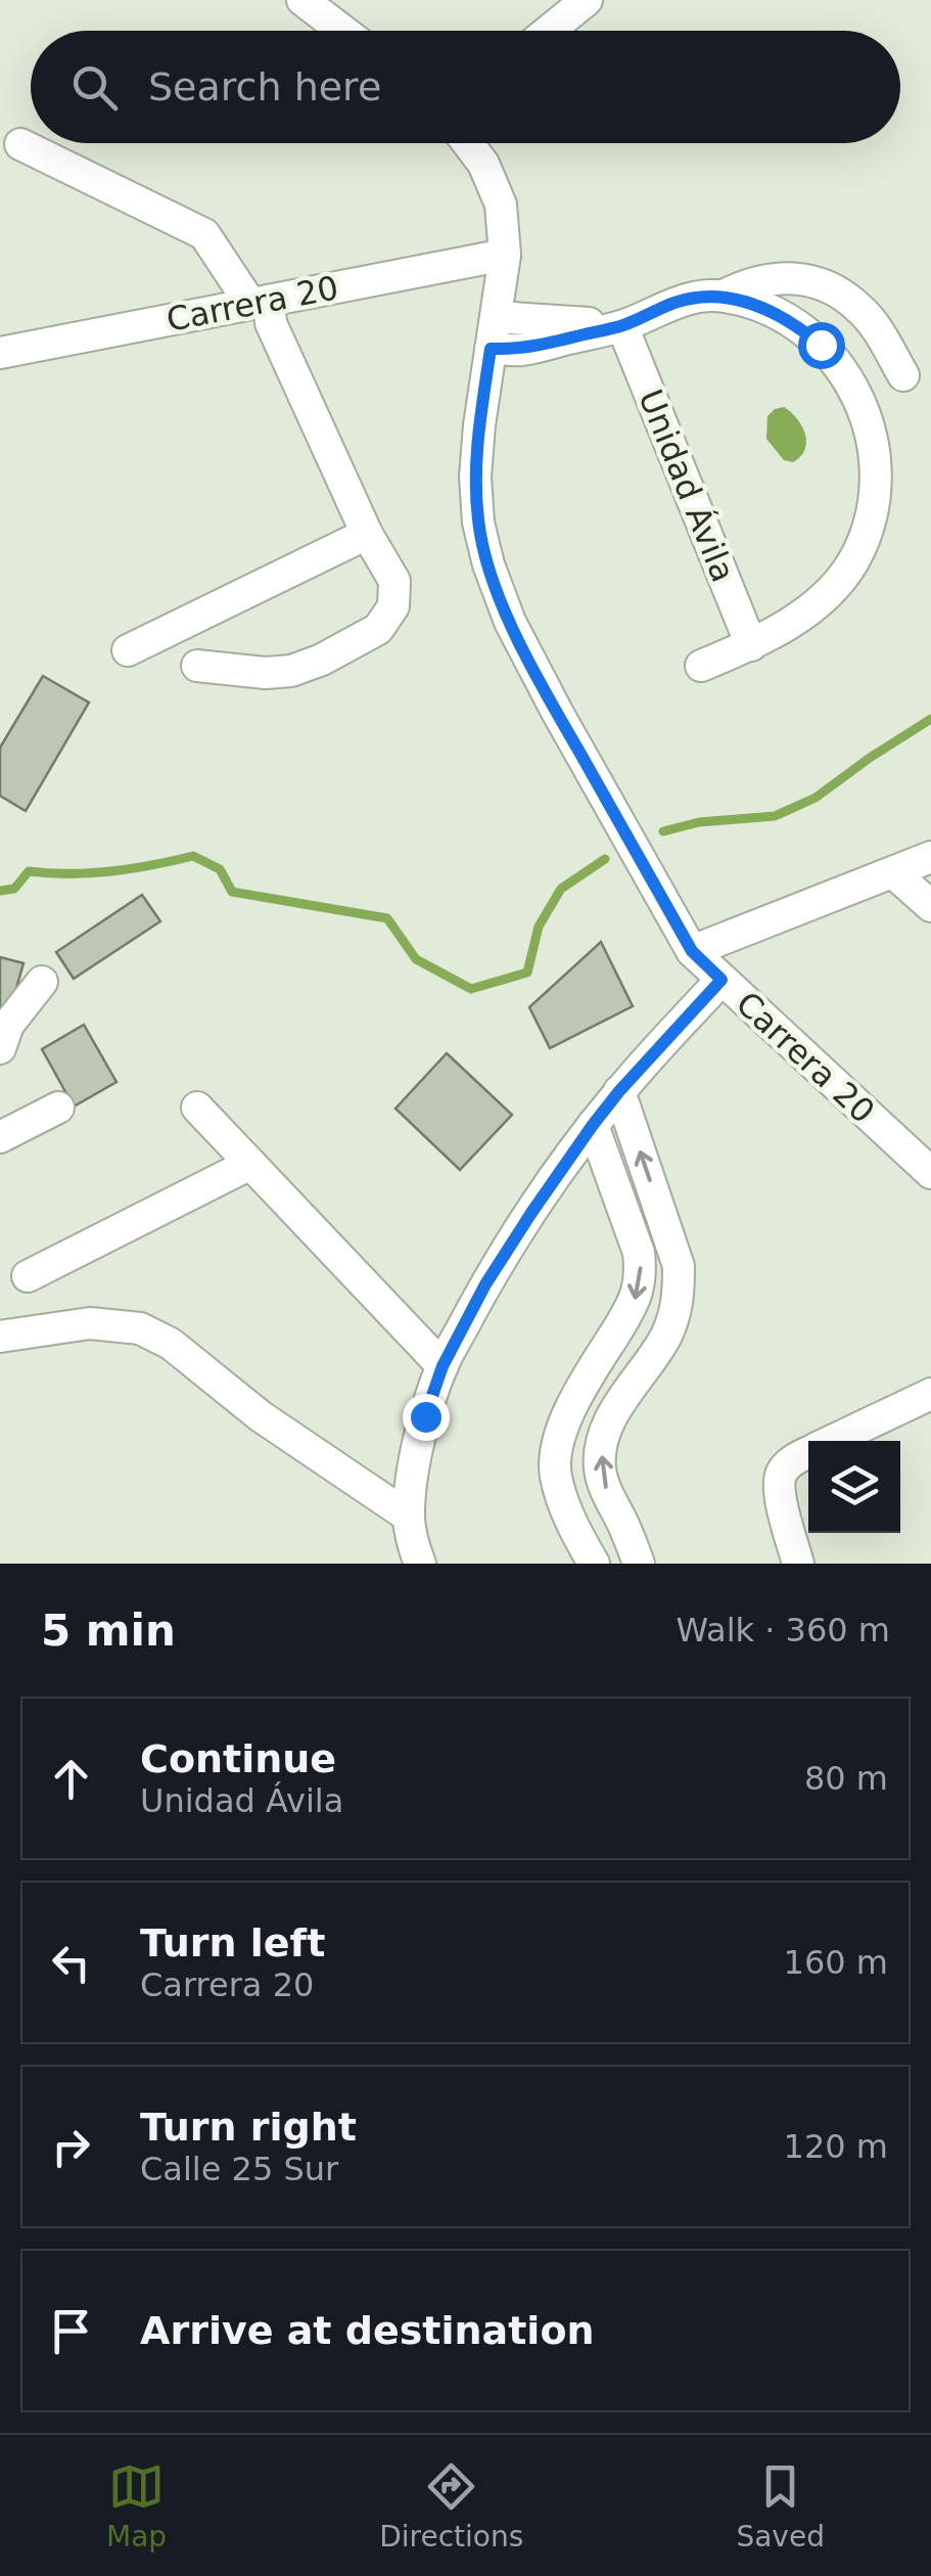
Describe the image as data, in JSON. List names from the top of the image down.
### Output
{
  "streets": {
    "street": ["Carrera 20", "Unidad Ávila"]
  },
  "page": {
    "search": "Search here",
    "heading": ["5 min", "Walk · 360 m"],
    "list": [
      ["Continue", "Unidad Ávila", "80 m"],
      ["Turn left", "Carrera 20", "160 m"],
      ["Turn right", "Calle 25 Sur", "120 m"],
      "Arrive at destination"
    ],
    "nav": ["Map", "Directions", "Saved"]
  }
}
